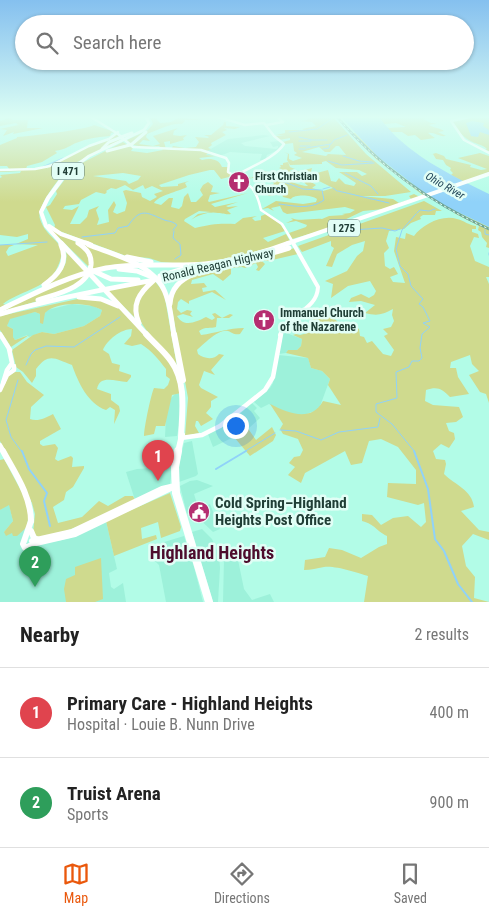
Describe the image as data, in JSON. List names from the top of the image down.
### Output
{
  "streets": {
    "highway": ["I 471", "I 275", "Ronald Reagan Highway"]
  },
  "districts": ["Highland Heights"],
  "water": ["Ohio River"],
  "places": {
    "church": ["First Christian Church", "Immanuel Church of the Nazarene"],
    "public building": ["Cold Spring–Highland Heights Post Office"]
  },
  "page": {
    "search": "Search here",
    "pins": ["1", "2"],
    "heading": ["Nearby", "2 results"],
    "list": [
      {
        "mark": "1",
        "name": "Primary Care - Highland Heights",
        "note": "Hospital · Louie B. Nunn Drive",
        "value": "400 m"
      },
      {
        "mark": "2",
        "name": "Truist Arena",
        "note": "Sports",
        "value": "900 m"
      }
    ],
    "nav": ["Map", "Directions", "Saved"]
  }
}
